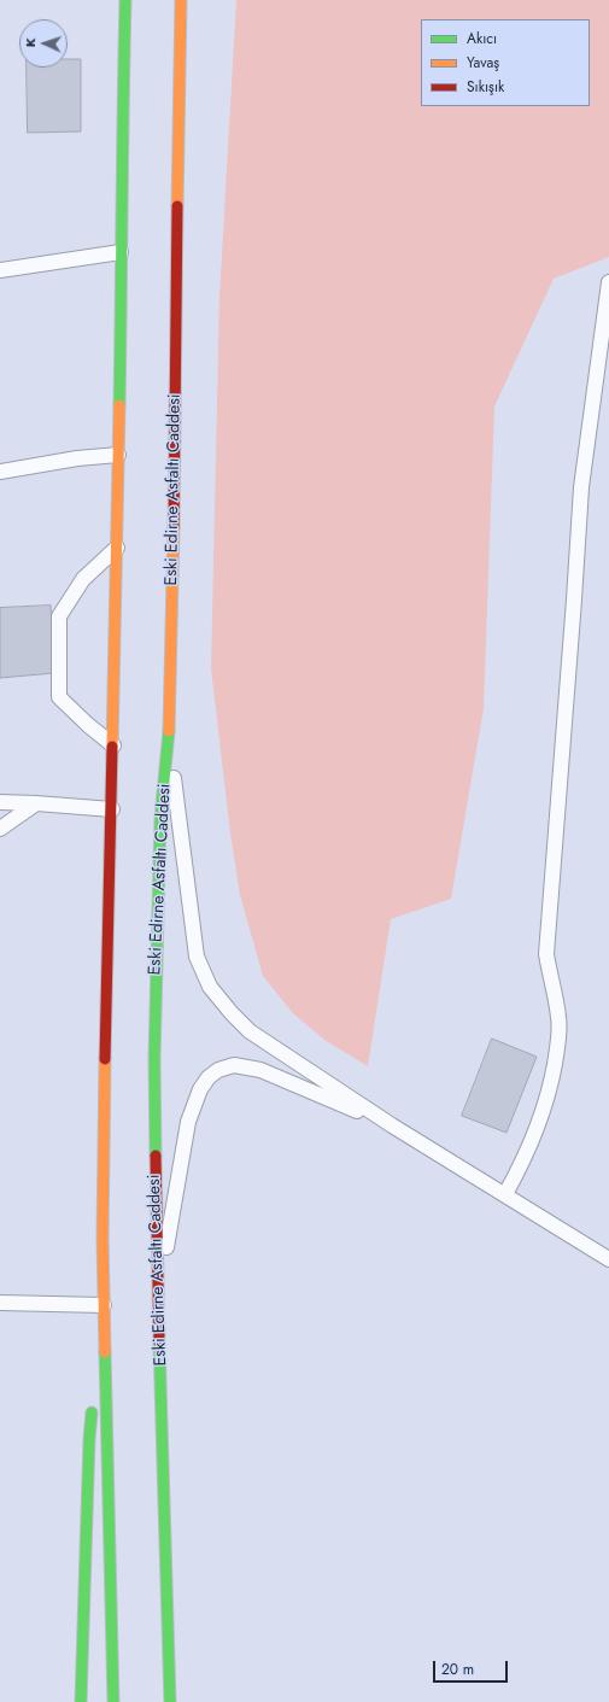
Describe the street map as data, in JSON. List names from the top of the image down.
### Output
{
  "streets": {
    "highway": ["Eski Edirne Asfaltı Caddesi"]
  },
  "legend": ["Akıcı", "Yavaş", "Sıkışık"],
  "scale_bar": "20 m",
  "north": "left"
}
